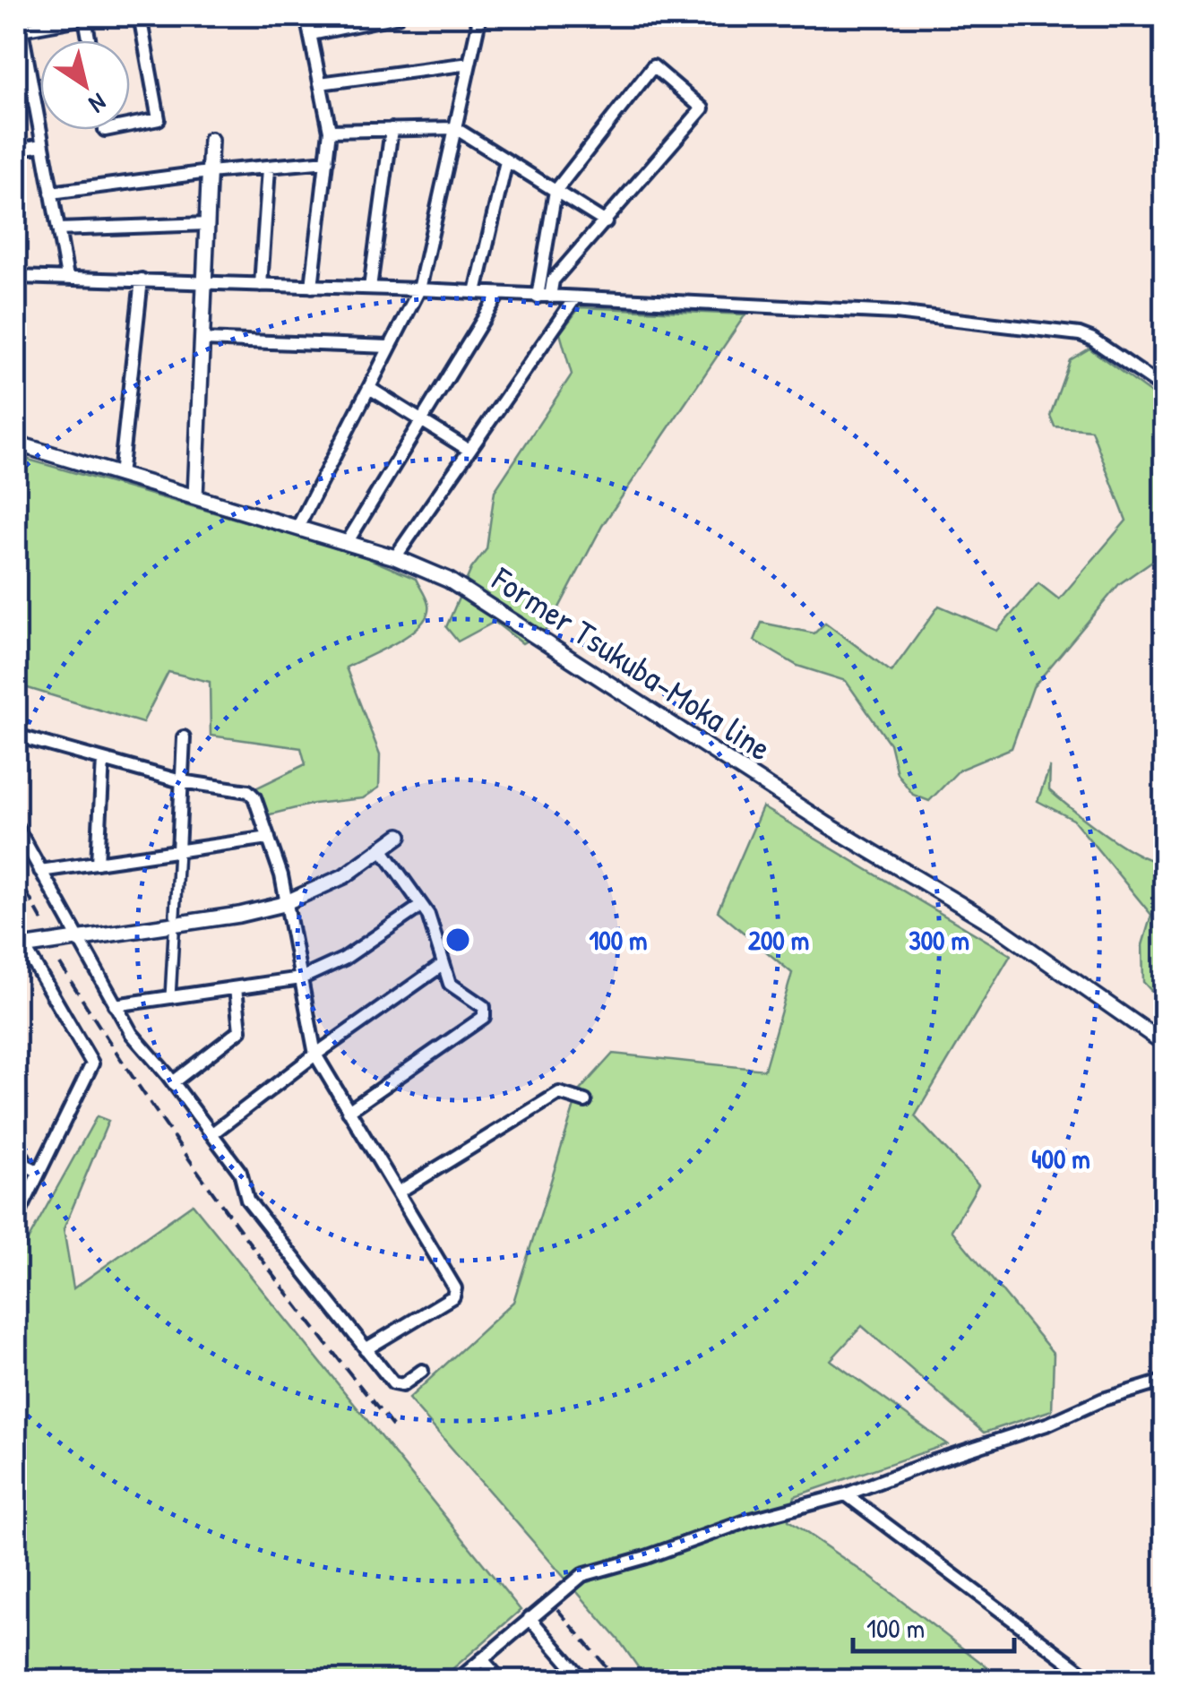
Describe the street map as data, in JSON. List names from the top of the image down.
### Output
{
  "streets": {
    "street": ["Former Tsukuba-Moka line"]
  },
  "scale_bar": "100 m",
  "north": "bottom right",
  "rings": [
    "100 m",
    "200 m",
    "300 m",
    "400 m"
  ]
}
